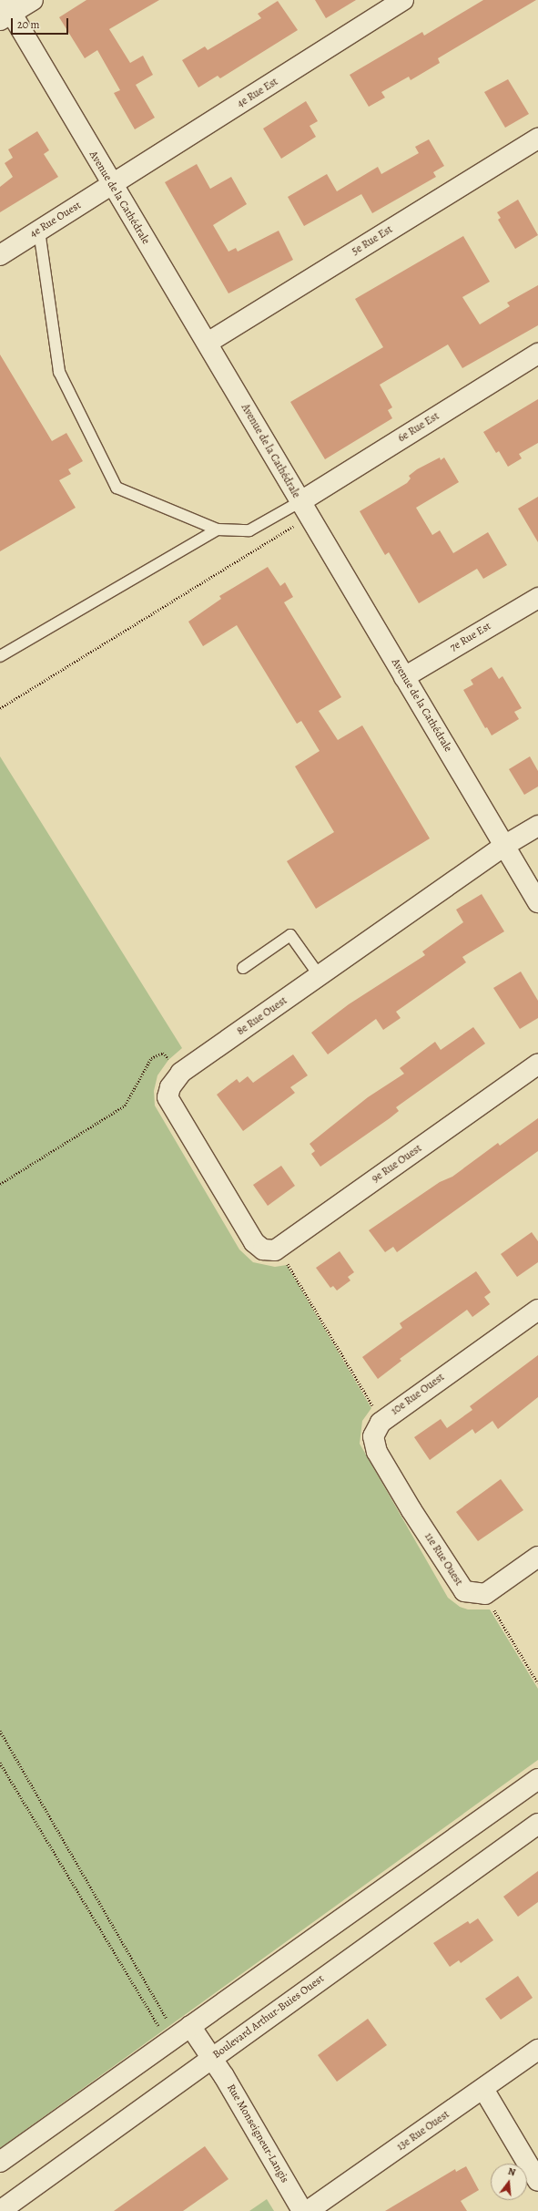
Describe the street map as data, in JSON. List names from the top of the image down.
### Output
{
  "streets": {
    "street": [
      "4e Rue Est",
      "Avenue de la Cathédrale",
      "4e Rue Ouest",
      "5e Rue Est",
      "6e Rue Est",
      "7e Rue Est",
      "8e Rue Ouest",
      "9e Rue Ouest",
      "10e Rue Ouest",
      "11e Rue Ouest",
      "Boulevard Arthur-Buies Ouest",
      "13e Rue Ouest",
      "Rue Monseigneur-Langis"
    ]
  },
  "crossings": [
    ["4e Rue Est", "Avenue de la Cathédrale"],
    ["4e Rue Est", "4e Rue Ouest"],
    ["Avenue de la Cathédrale", "4e Rue Ouest"],
    ["Avenue de la Cathédrale", "5e Rue Est"],
    ["Avenue de la Cathédrale", "6e Rue Est"],
    ["Avenue de la Cathédrale", "7e Rue Est"],
    ["Avenue de la Cathédrale", "8e Rue Ouest"],
    ["8e Rue Ouest", "9e Rue Ouest"],
    ["10e Rue Ouest", "11e Rue Ouest"],
    ["Boulevard Arthur-Buies Ouest", "Rue Monseigneur-Langis"]
  ],
  "scale_bar": "20 m",
  "north": "top"
}
